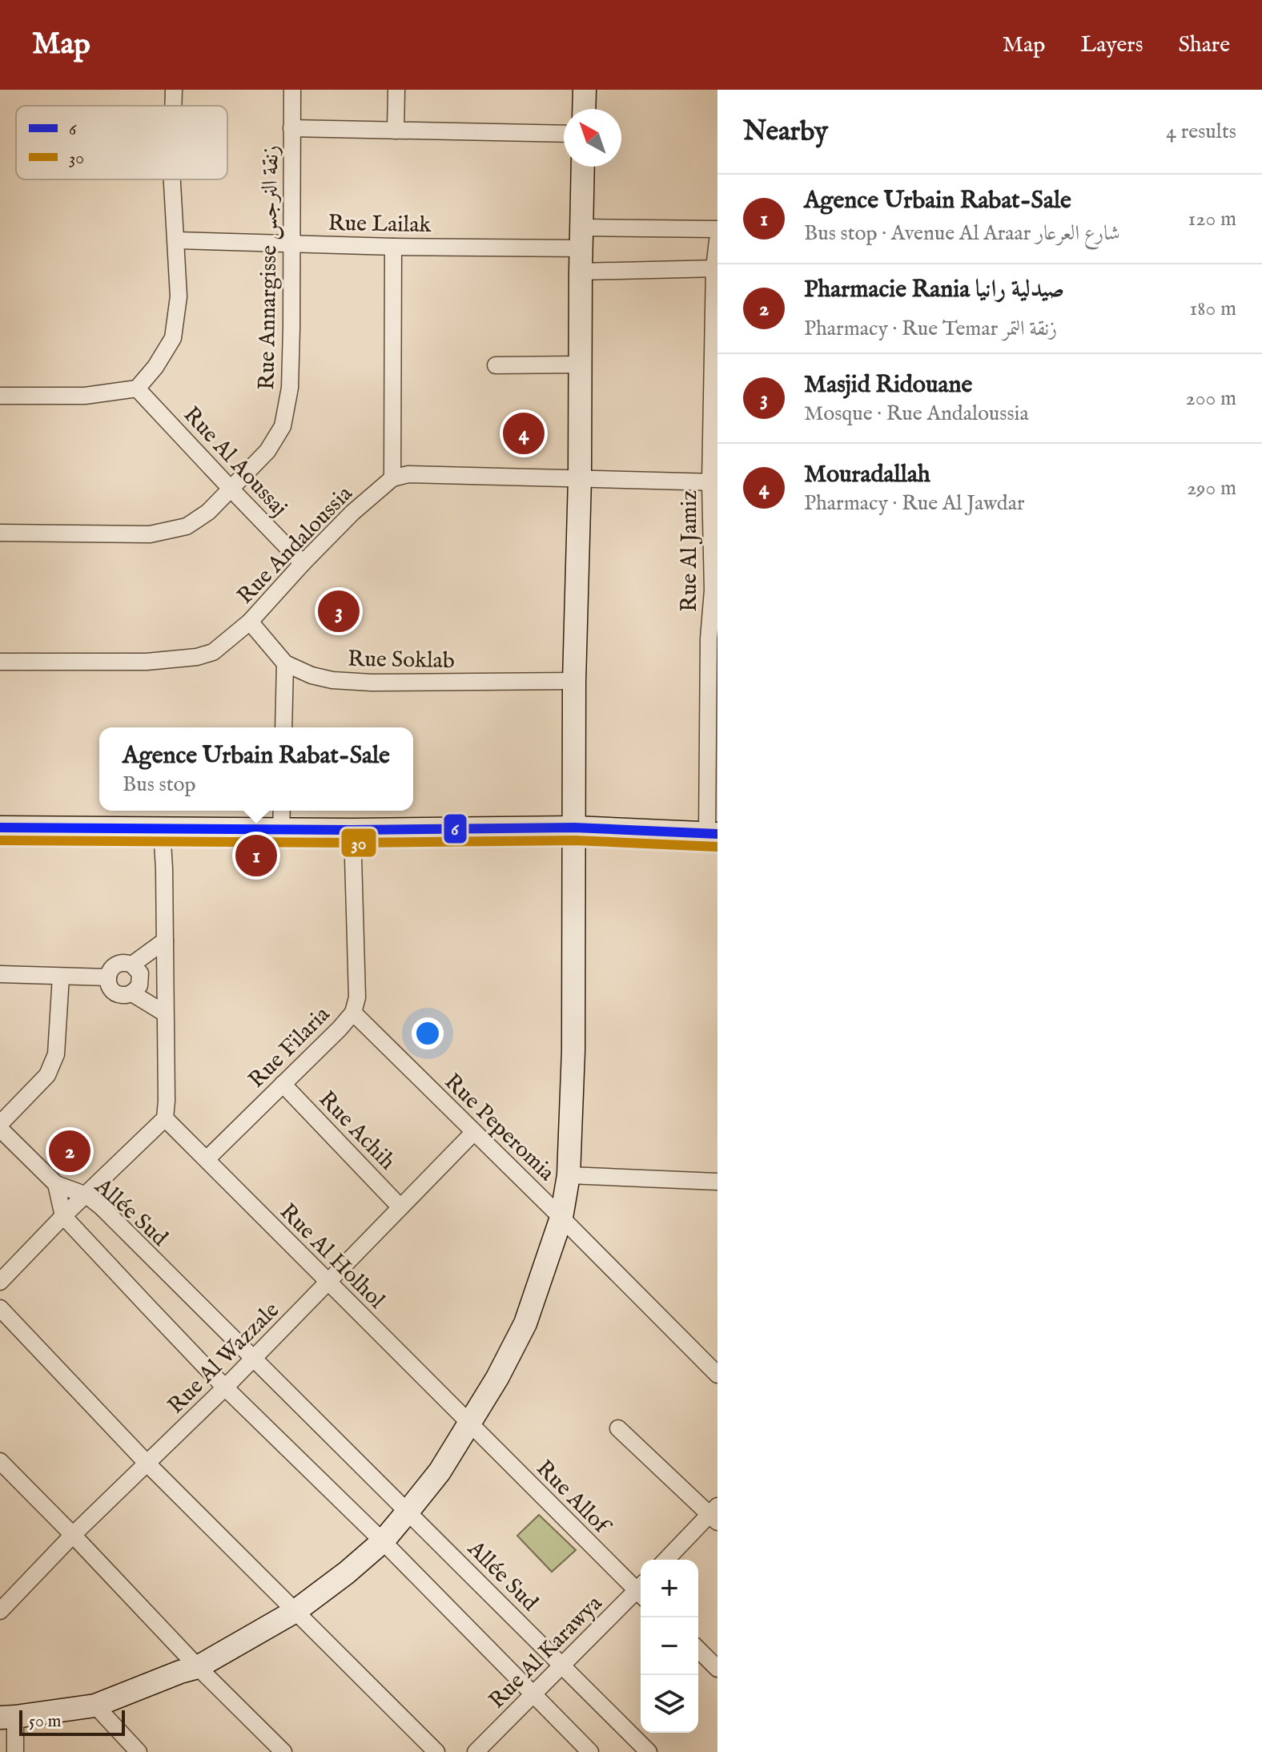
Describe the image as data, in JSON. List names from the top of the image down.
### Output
{
  "streets": {
    "street": [
      "Rue Lailak",
      "Rue Annargisse زنقة النرجس",
      "Rue Al Aoussaj",
      "Rue Andaloussia",
      "Rue Al Jamiz",
      "Rue Soklab",
      "Rue Filaria",
      "Rue Peperomia",
      "Rue Achih",
      "Allée Sud",
      "Rue Al Holhol",
      "Rue Al Wazzale",
      "Rue Allof",
      "Rue Al Karawya"
    ]
  },
  "crossings": [
    ["Rue Lailak", "Rue Annargisse زنقة النرجس"],
    ["Rue Annargisse زنقة النرجس", "Rue Al Aoussaj"],
    ["Rue Al Aoussaj", "Rue Andaloussia"],
    ["Rue Andaloussia", "Rue Soklab"],
    ["Rue Filaria", "Rue Peperomia"],
    ["Rue Filaria", "Rue Achih"],
    ["Rue Filaria", "Rue Al Holhol"],
    ["Rue Peperomia", "Rue Al Wazzale"],
    ["Rue Achih", "Rue Al Wazzale"],
    ["Allée Sud", "Rue Al Wazzale"],
    ["Allée Sud", "Rue Al Karawya"],
    ["Rue Al Holhol", "Rue Al Wazzale"],
    ["Rue Al Holhol", "Rue Allof"]
  ],
  "lines": ["transit line 6", "transit line 30"],
  "legend": ["6", "30"],
  "scale_bar": "50 m",
  "north": "top left",
  "page": {
    "header": "Map",
    "nav": ["Map", "Layers", "Share"],
    "heading": ["Nearby", "4 results"],
    "list": [
      {
        "mark": "1",
        "name": "Agence Urbain Rabat-Sale",
        "note": "Bus stop · Avenue Al Araar شارع العرعار",
        "value": "120 m"
      },
      {
        "mark": "2",
        "name": "Pharmacie Rania صيدلية رانيا",
        "note": "Pharmacy · Rue Temar زنقة التمر",
        "value": "180 m"
      },
      {
        "mark": "3",
        "name": "Masjid Ridouane",
        "note": "Mosque · Rue Andaloussia",
        "value": "200 m"
      },
      {
        "mark": "4",
        "name": "Mouradallah",
        "note": "Pharmacy · Rue Al Jawdar",
        "value": "290 m"
      }
    ],
    "pins": [
      "4",
      "3",
      "1",
      "2"
    ],
    "popup": ["Agence Urbain Rabat-Sale", "Bus stop"],
    "map_buttons": ["+", "−"],
    "scale": "50 m"
  }
}
